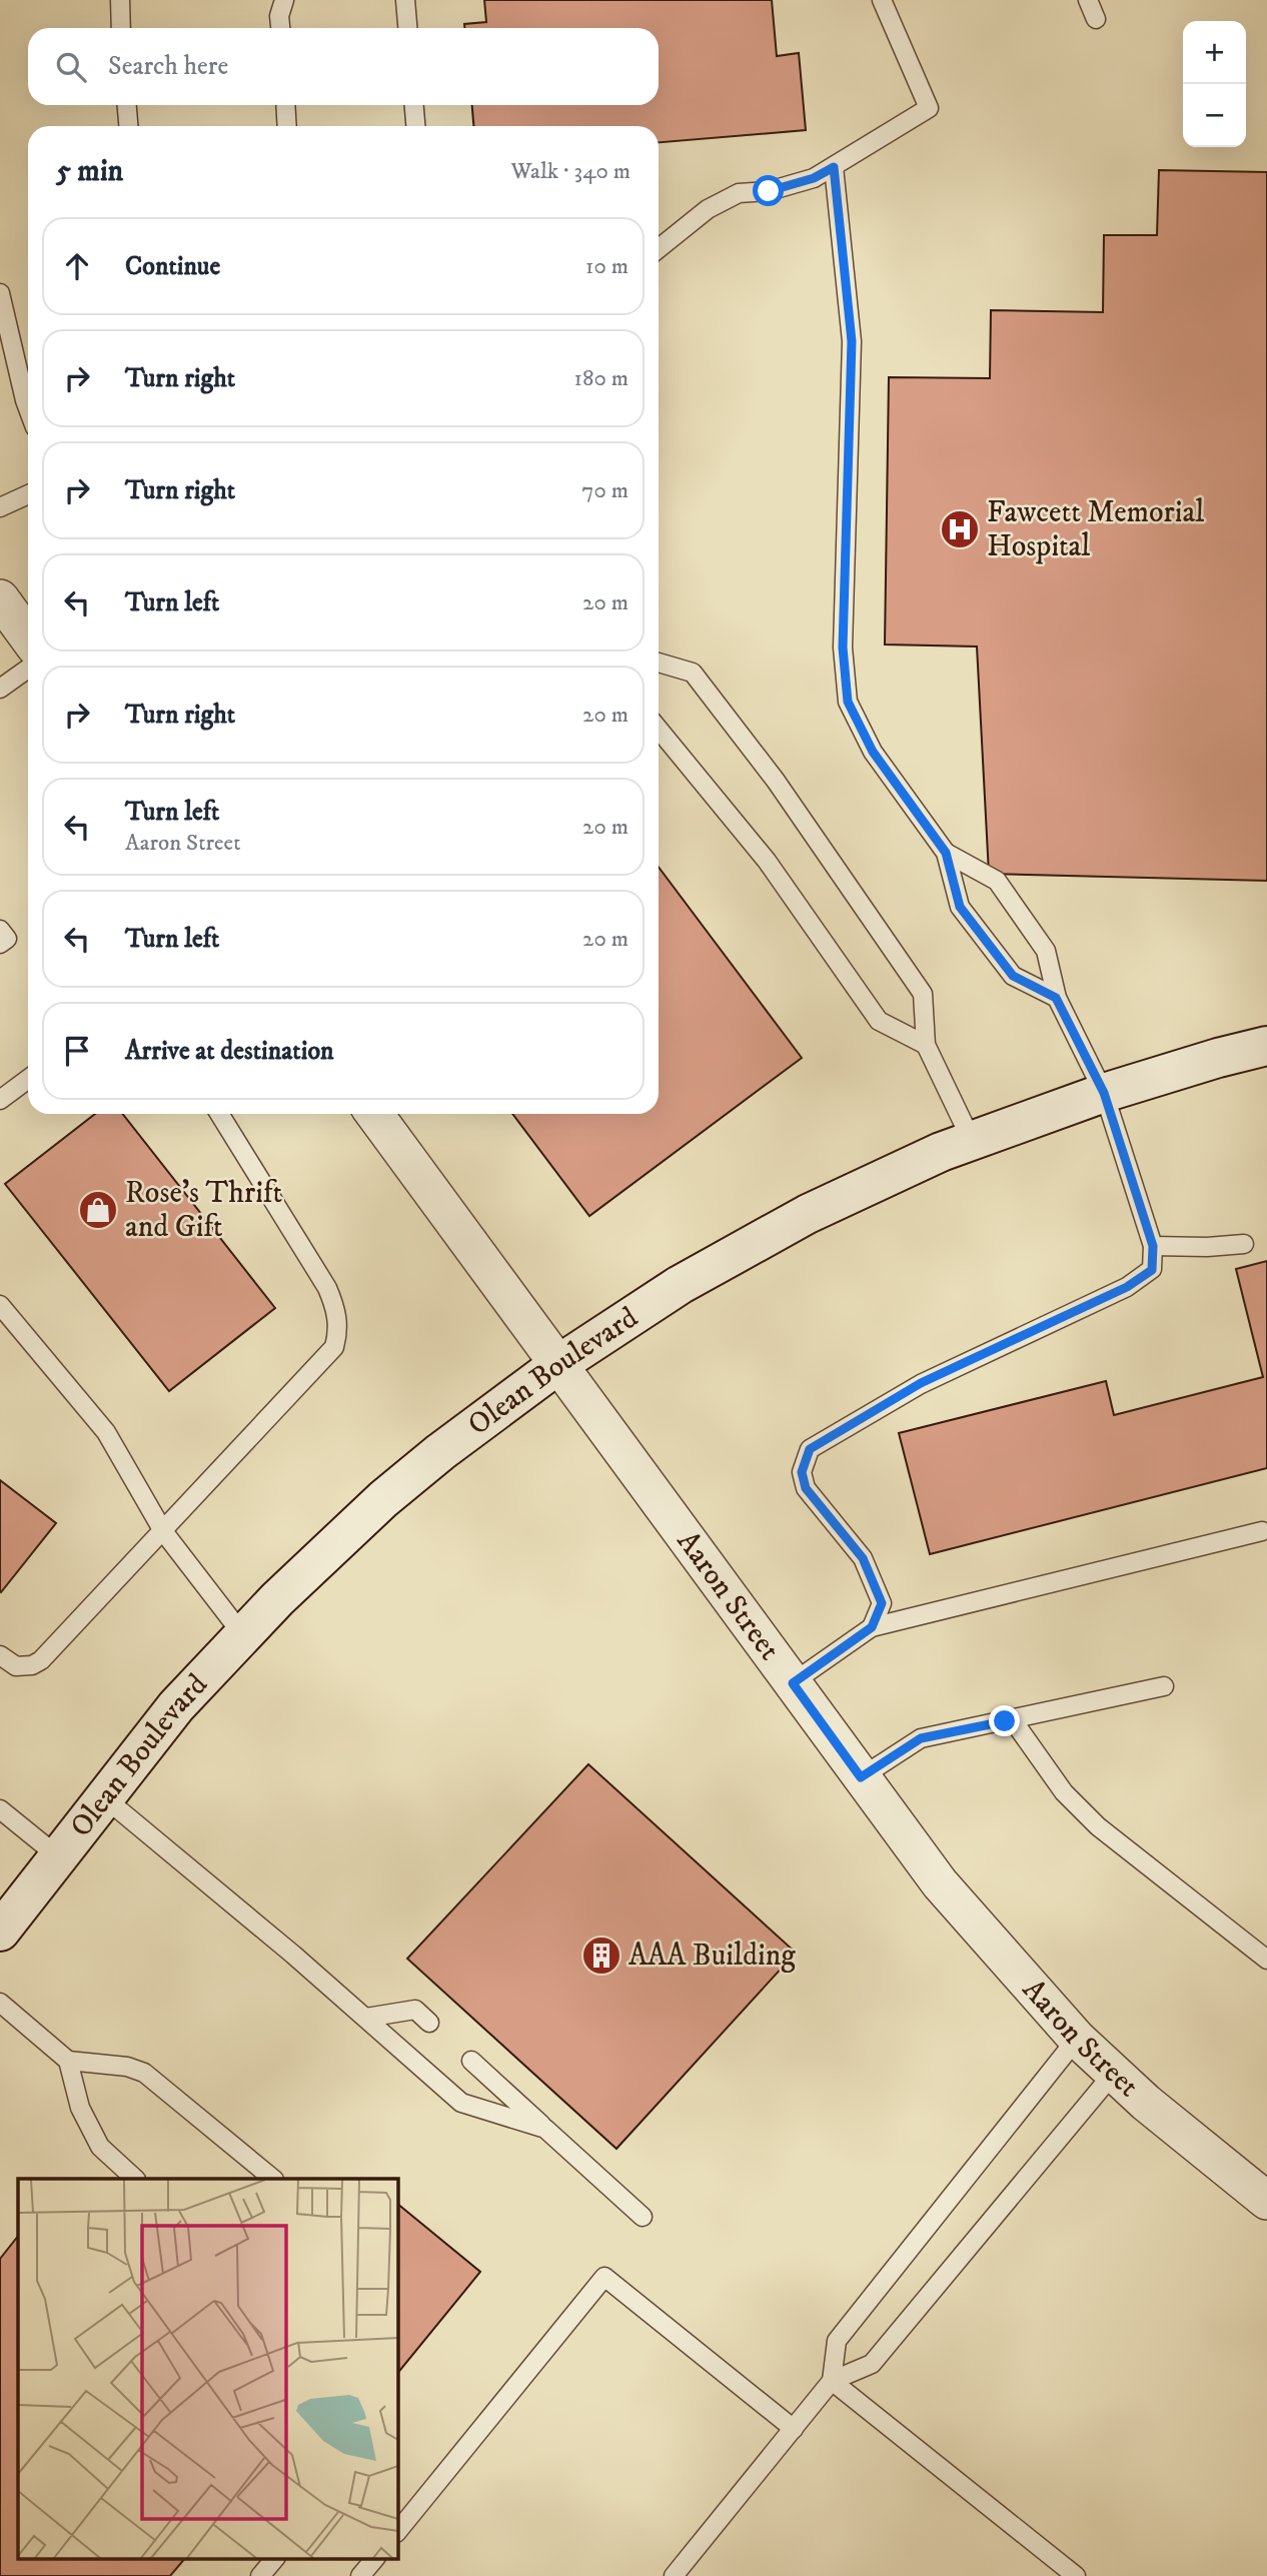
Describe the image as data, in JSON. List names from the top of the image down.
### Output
{
  "streets": {
    "street": ["Olean Boulevard", "Aaron Street"]
  },
  "crossings": [
    ["Olean Boulevard", "Aaron Street"]
  ],
  "places": {
    "hospital": ["Fawcett Memorial Hospital"],
    "shop": ["Rose's Thrift and Gift"],
    "building": ["AAA Building"]
  },
  "page": {
    "map_buttons": ["+", "−"],
    "search": "Search here",
    "heading": ["5 min", "Walk · 340 m"],
    "list": [
      ["Continue", "10 m"],
      ["Turn right", "180 m"],
      ["Turn right", "70 m"],
      ["Turn left", "20 m"],
      ["Turn right", "20 m"],
      ["Turn left", "Aaron Street", "20 m"],
      ["Turn left", "20 m"],
      "Arrive at destination"
    ]
  }
}
